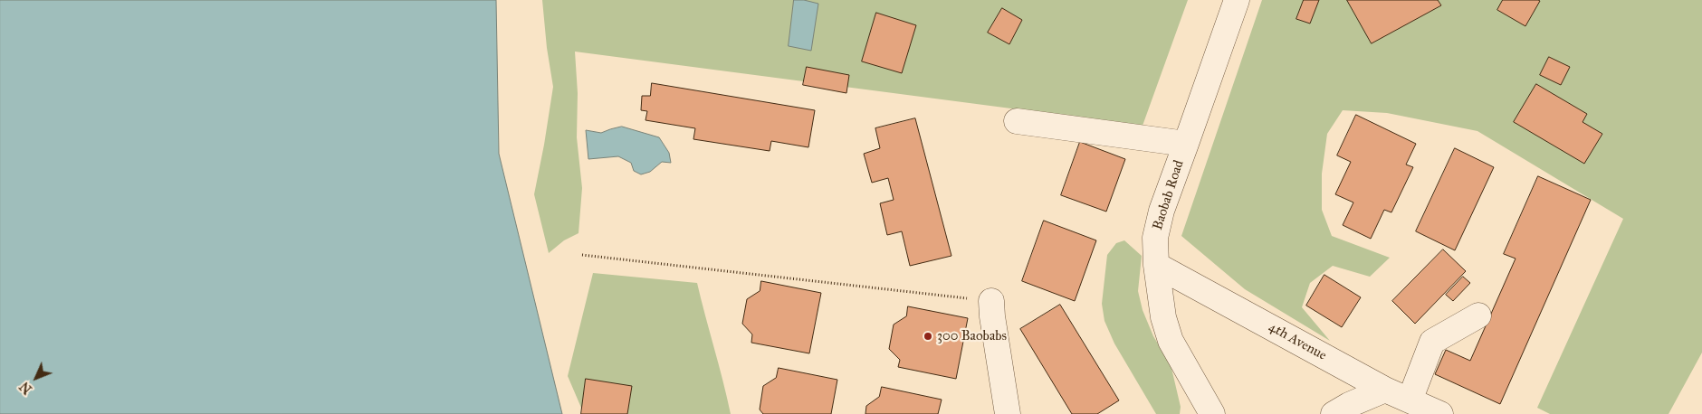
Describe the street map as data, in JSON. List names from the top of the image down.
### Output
{
  "streets": {
    "street": ["Baobab Road", "4th Avenue"]
  },
  "crossings": [
    ["Baobab Road", "4th Avenue"]
  ],
  "places": ["300 Baobabs"],
  "north": "bottom left"
}
